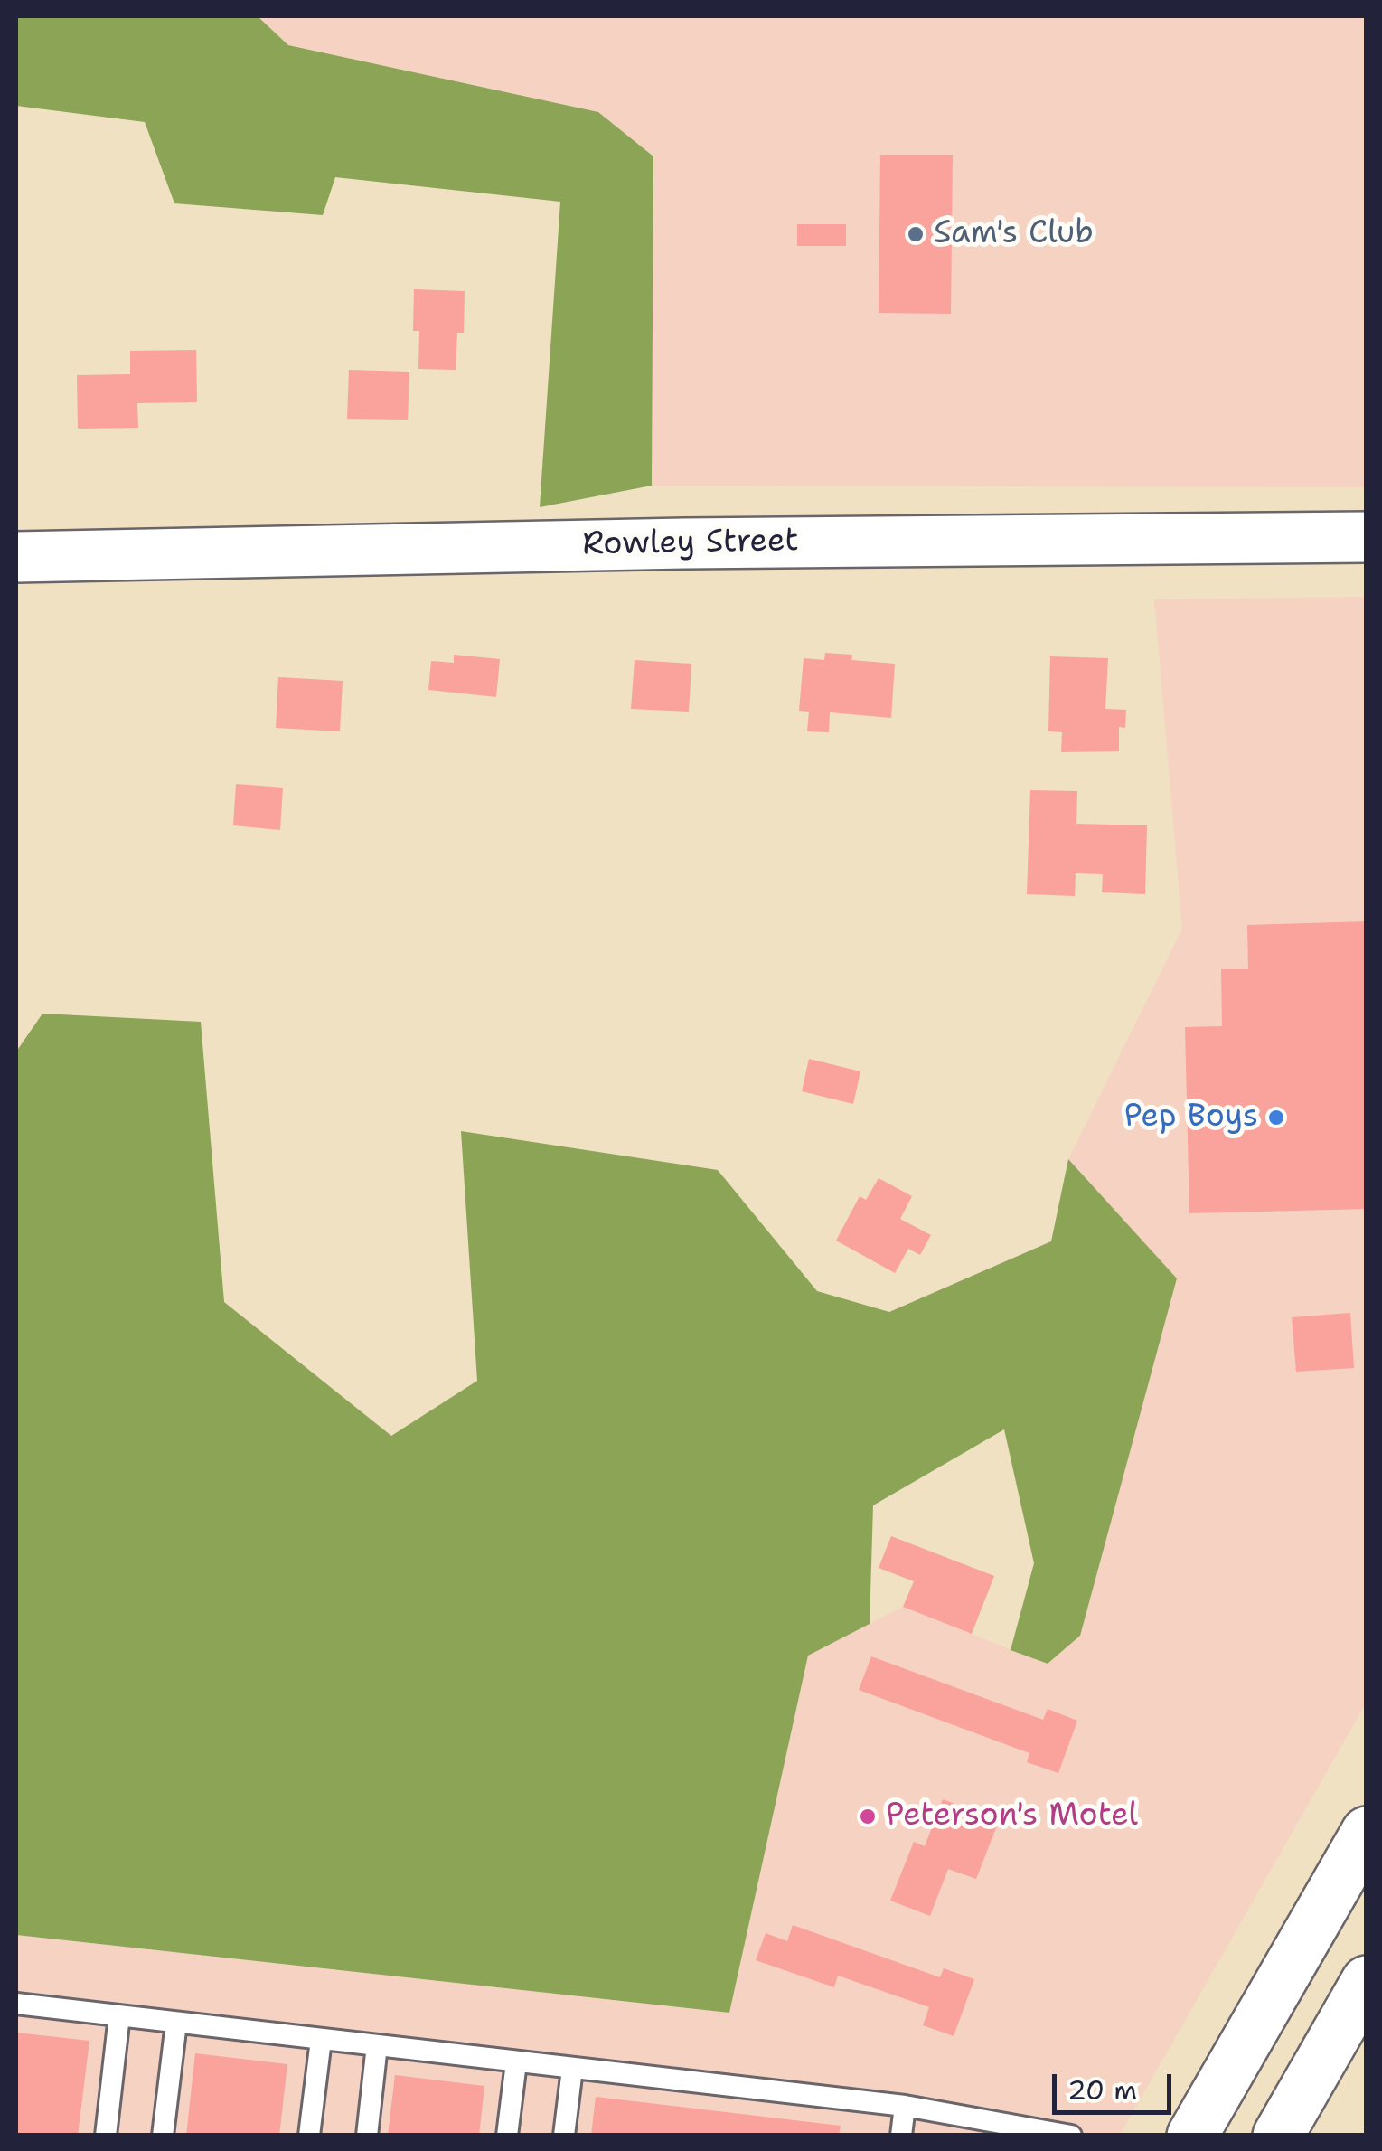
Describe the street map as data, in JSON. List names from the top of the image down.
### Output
{
  "streets": {
    "main road": ["Rowley Street"]
  },
  "places": ["Sam's Club", "Pep Boys", "Peterson's Motel"],
  "scale_bar": "20 m"
}
